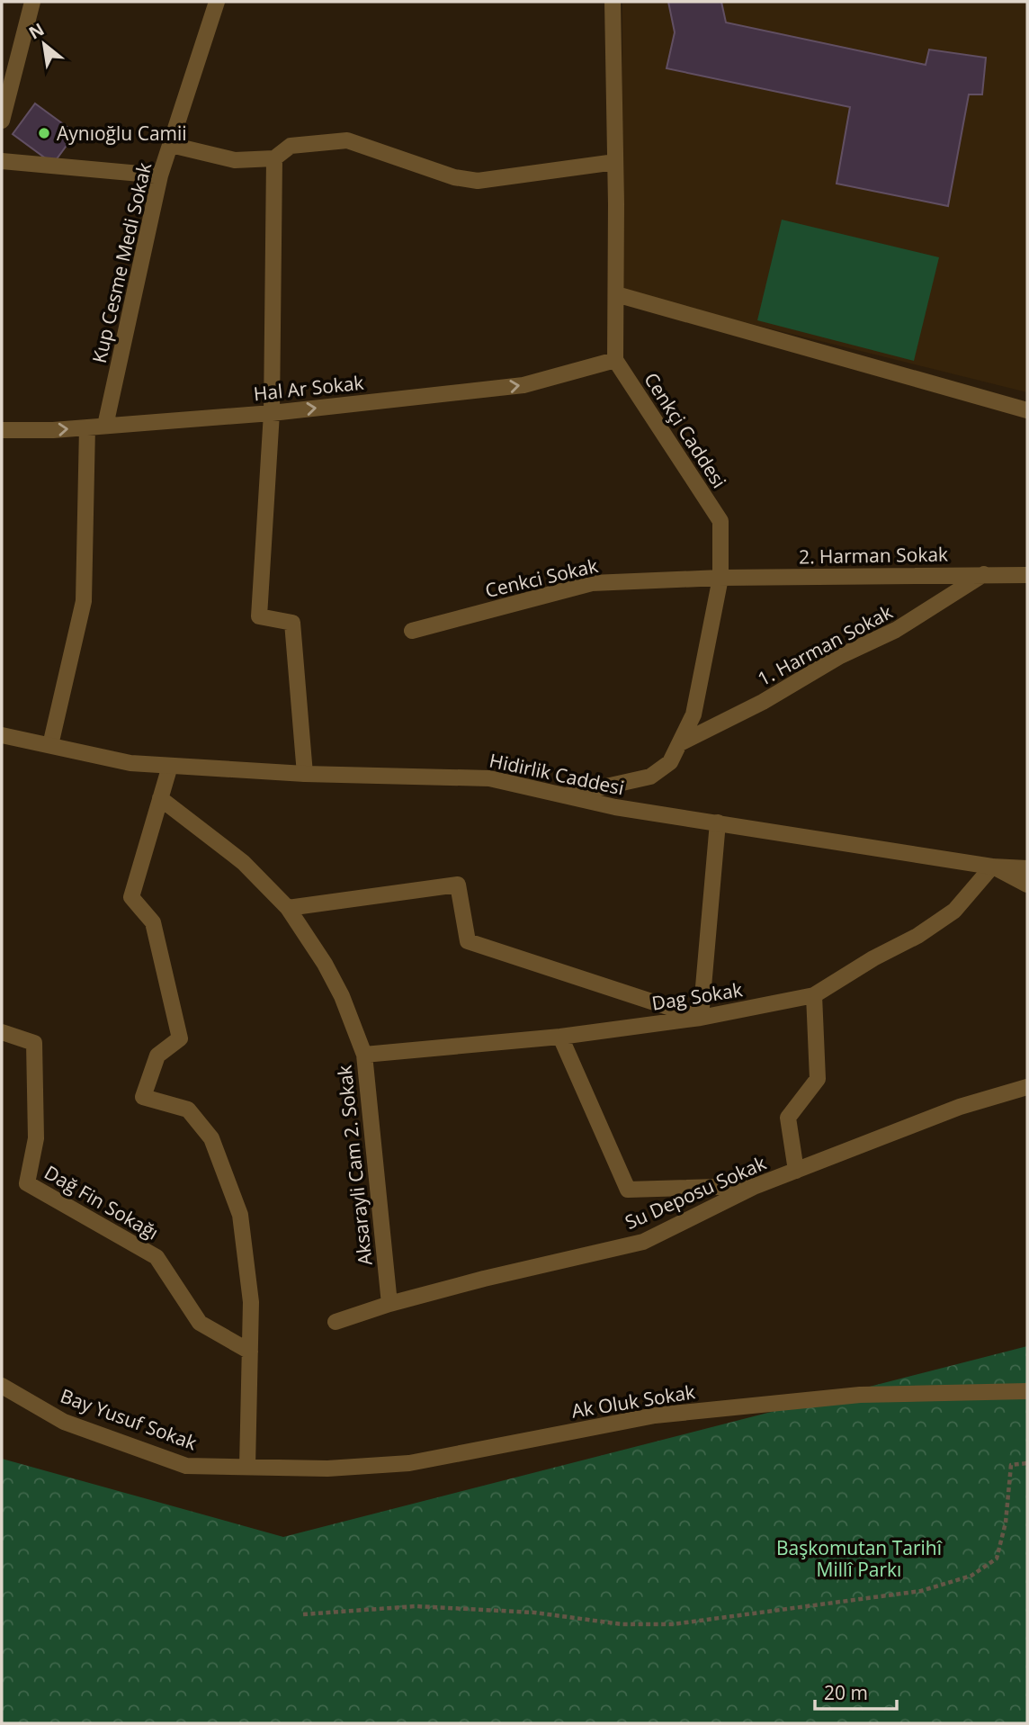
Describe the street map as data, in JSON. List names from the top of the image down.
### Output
{
  "streets": {
    "street": [
      "Kup Cesme Medi Sokak",
      "Hal Ar Sokak",
      "Cenkçi Caddesi",
      "2. Harman Sokak",
      "Cenkci Sokak",
      "1. Harman Sokak",
      "Hidirlik Caddesi",
      "Dag Sokak",
      "Aksarayli Cam 2. Sokak",
      "Su Deposu Sokak",
      "Dağ Fin Sokağı",
      "Ak Oluk Sokak",
      "Bay Yusuf Sokak"
    ]
  },
  "crossings": [
    ["Kup Cesme Medi Sokak", "Hal Ar Sokak"],
    ["Hal Ar Sokak", "Cenkçi Caddesi"],
    ["Cenkçi Caddesi", "2. Harman Sokak"],
    ["Cenkçi Caddesi", "Cenkci Sokak"],
    ["Cenkçi Caddesi", "1. Harman Sokak"],
    ["Cenkçi Caddesi", "Hidirlik Caddesi"],
    ["2. Harman Sokak", "Cenkci Sokak"],
    ["2. Harman Sokak", "1. Harman Sokak"],
    ["Hidirlik Caddesi", "Dag Sokak"],
    ["Dag Sokak", "Aksarayli Cam 2. Sokak"],
    ["Aksarayli Cam 2. Sokak", "Su Deposu Sokak"],
    ["Ak Oluk Sokak", "Bay Yusuf Sokak"]
  ],
  "one_way": ["Hal Ar Sokak"],
  "parks": ["Başkomutan Tarihî Millî Parkı"],
  "places": ["Aynıoğlu Camii"],
  "scale_bar": "20 m",
  "north": "top left"
}
